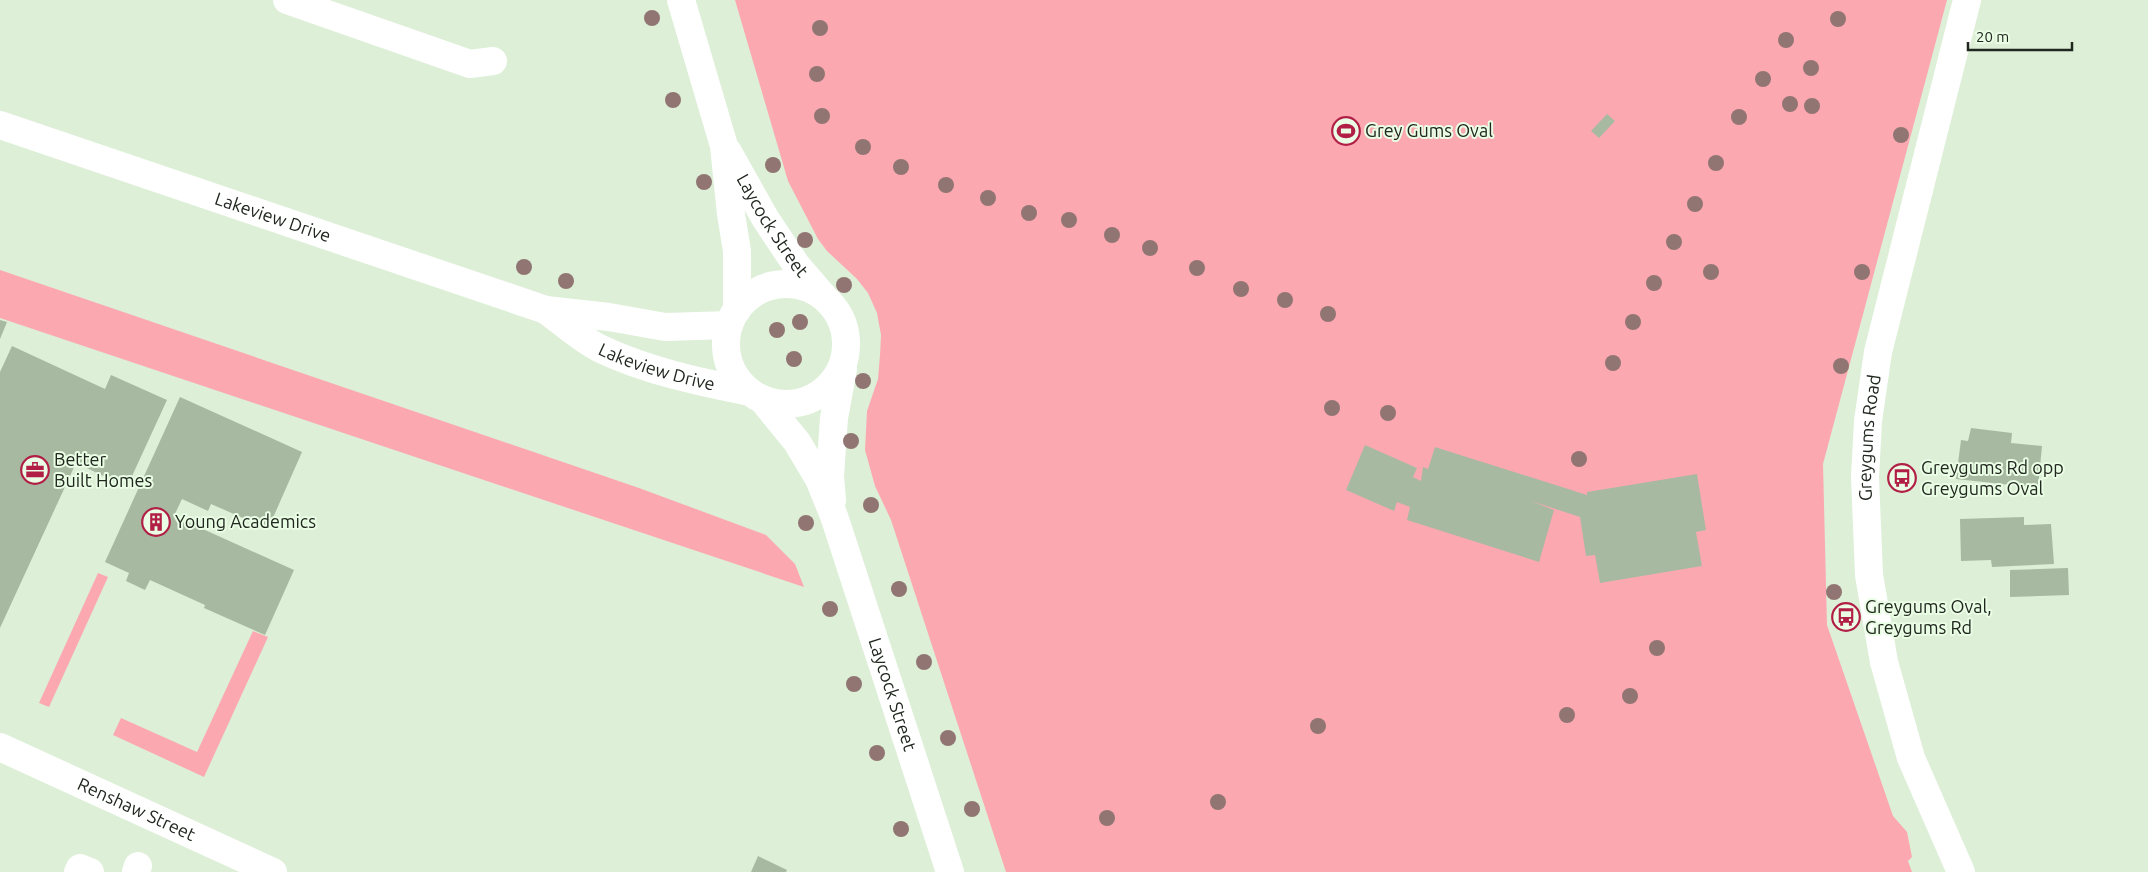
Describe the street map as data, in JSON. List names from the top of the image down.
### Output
{
  "streets": {
    "street": [
      "Lakeview Drive",
      "Laycock Street",
      "Greygums Road",
      "Renshaw Street"
    ]
  },
  "crossings": [
    ["Lakeview Drive", "Laycock Street"]
  ],
  "places": {
    "sports": ["Grey Gums Oval"],
    "office": ["Better Built Homes"],
    "bus stop": ["Greygums Rd opp Greygums Oval", "Greygums Oval, Greygums Rd"],
    "building": ["Young Academics"]
  },
  "scale_bar": "20 m"
}
